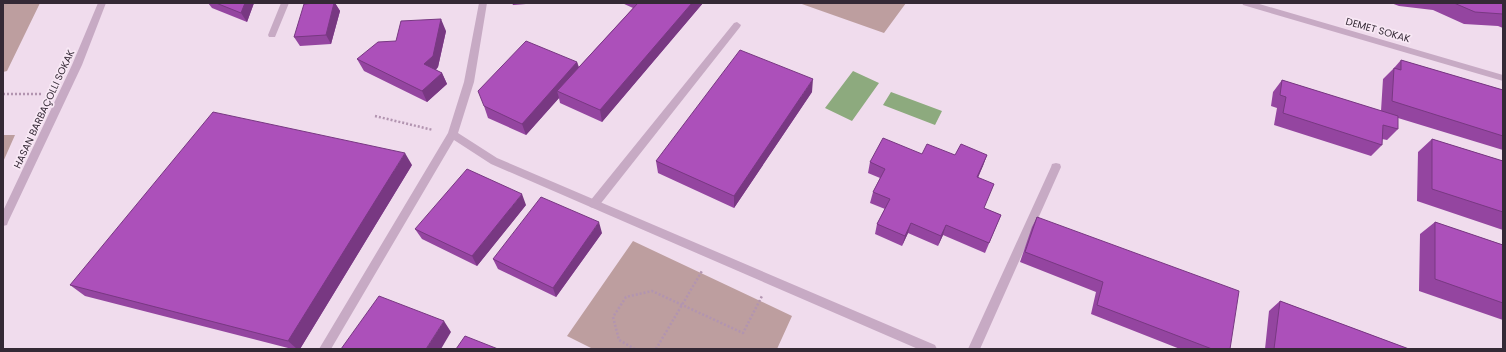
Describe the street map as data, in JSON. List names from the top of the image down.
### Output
{
  "streets": {
    "street": ["DEMET SOKAK", "HASAN BARBAÇOLLI SOKAK"]
  }
}
